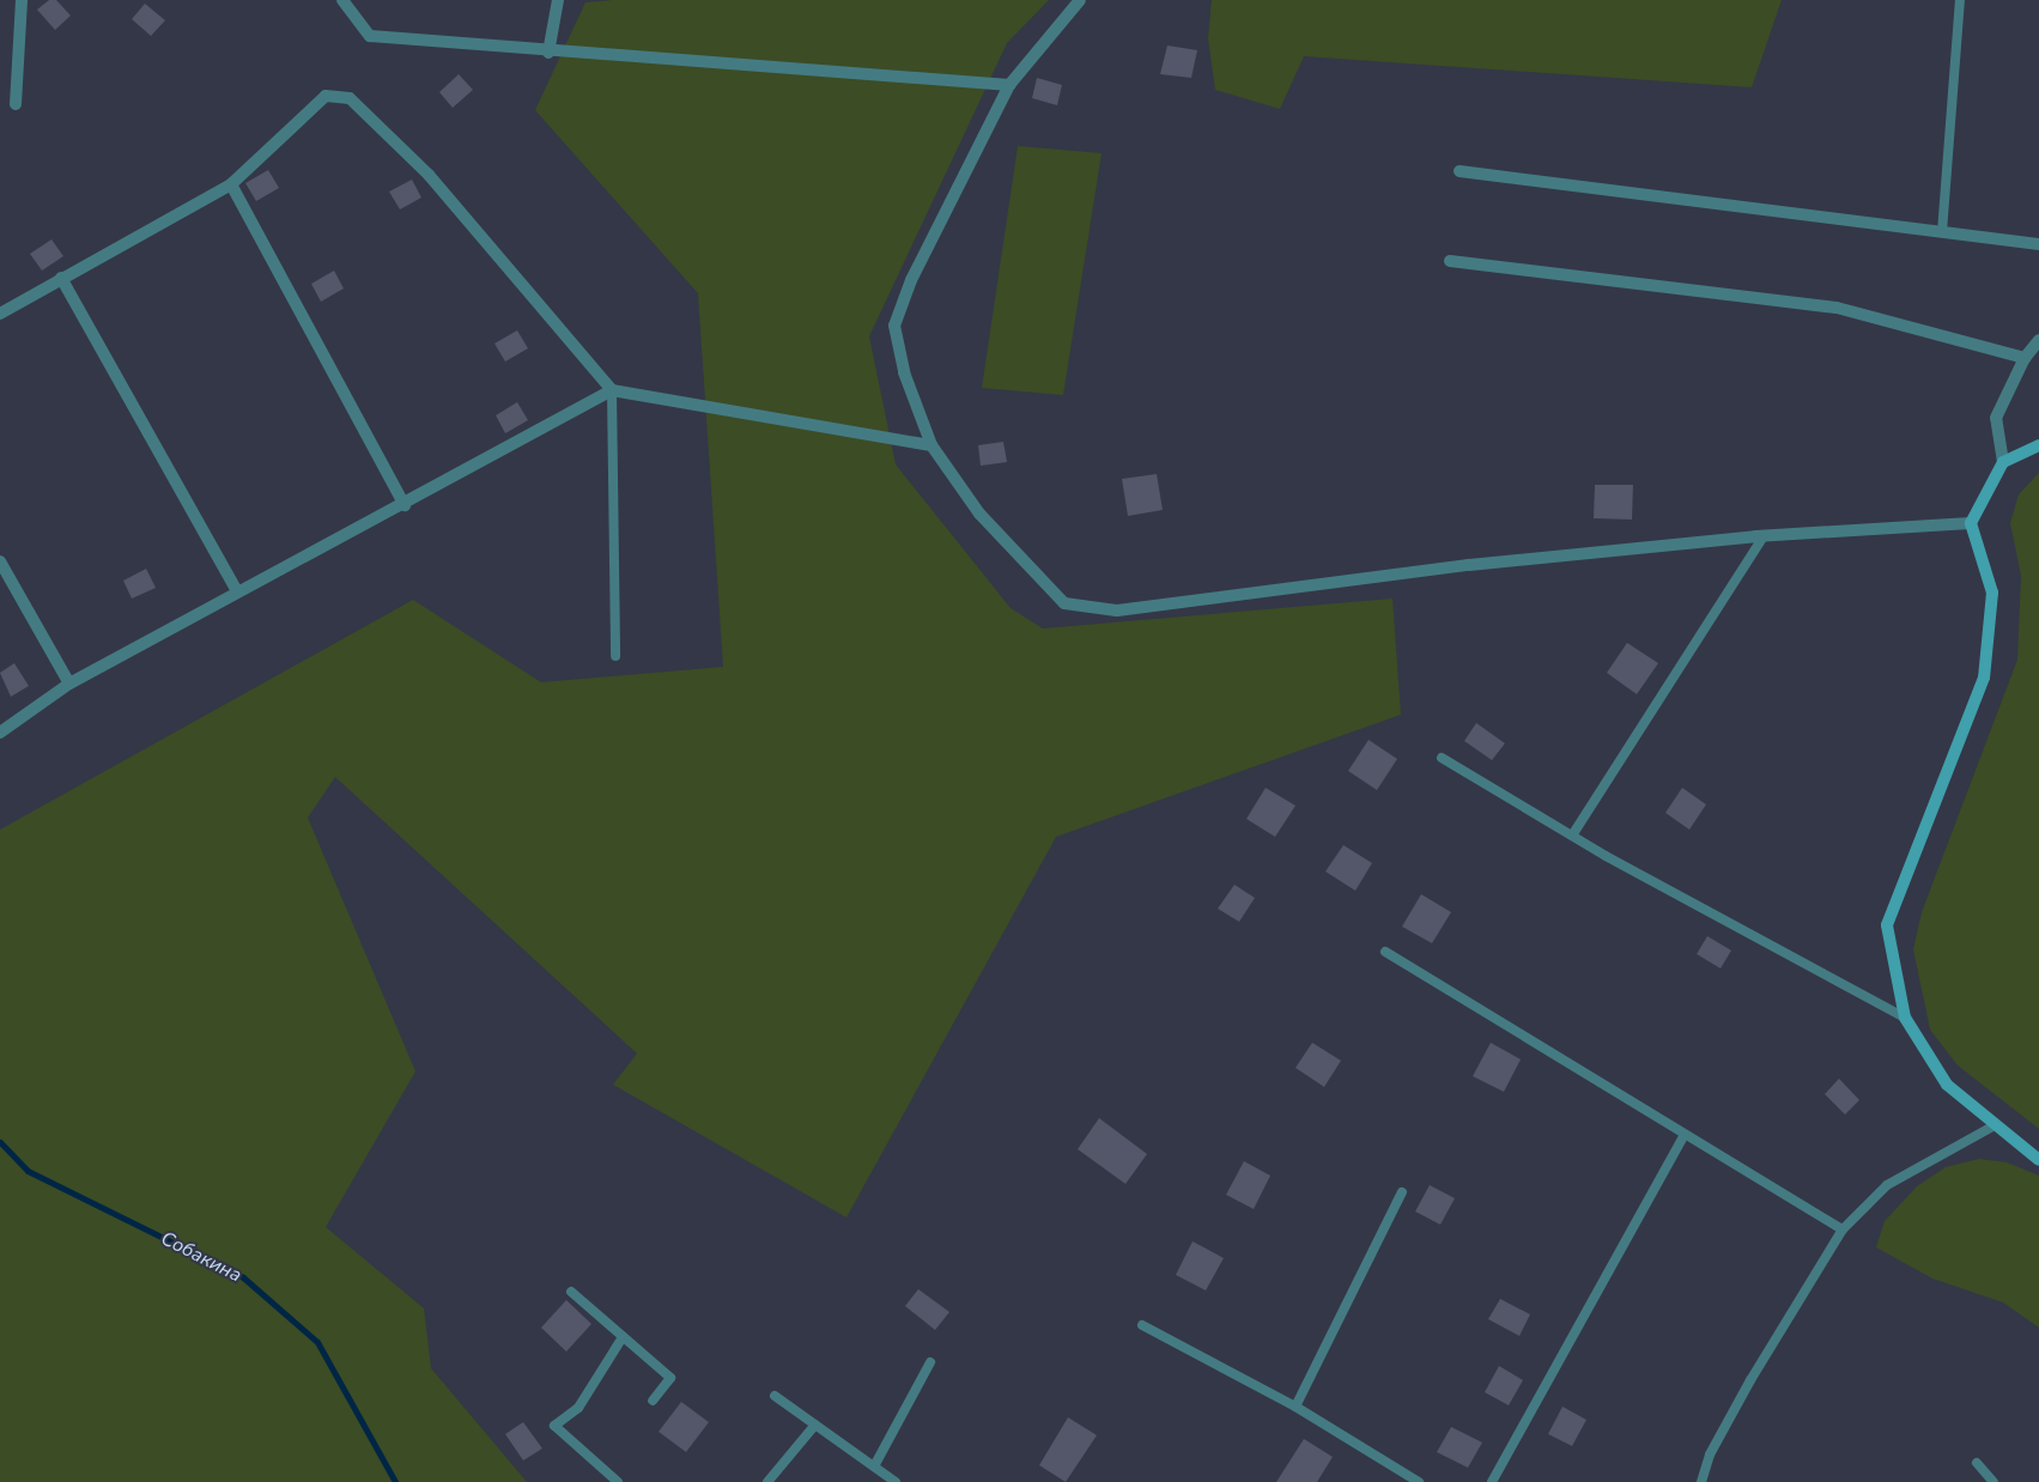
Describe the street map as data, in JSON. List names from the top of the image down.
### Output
{
  "water": ["Собакина"]
}
